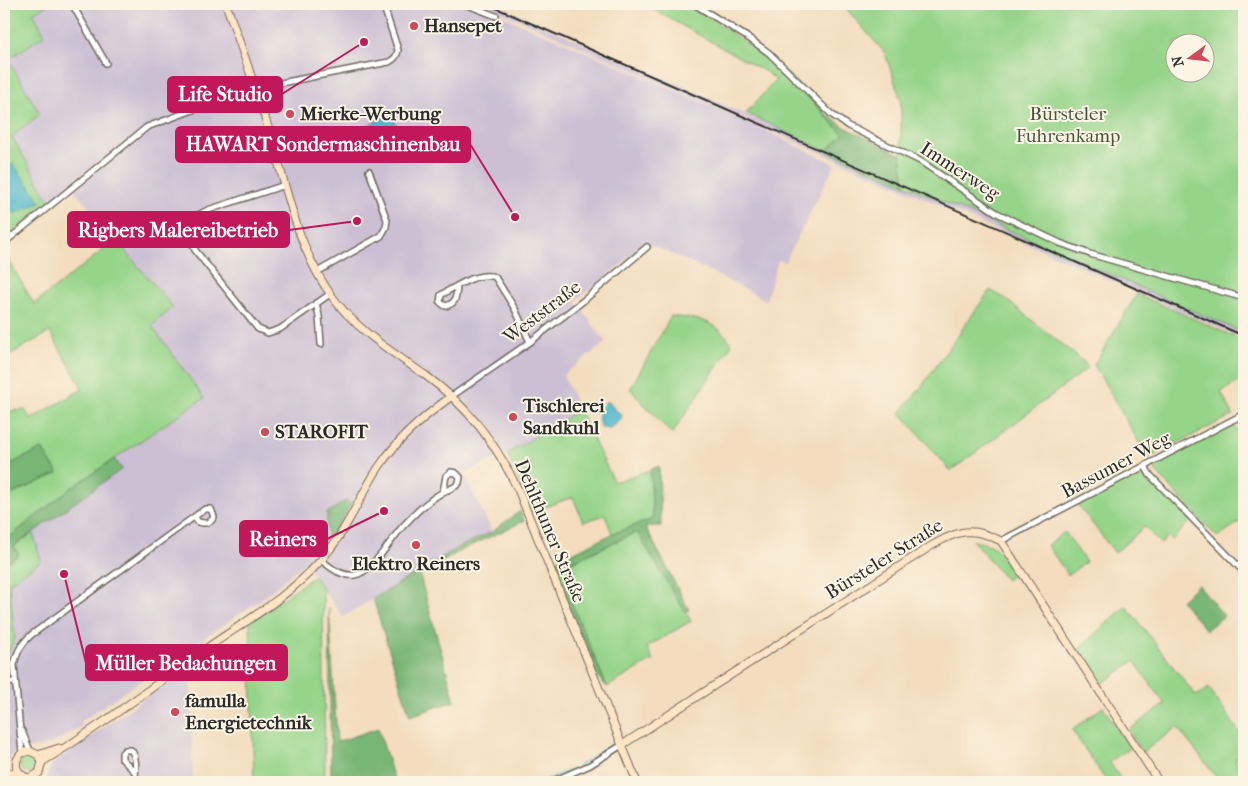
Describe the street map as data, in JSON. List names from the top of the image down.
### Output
{
  "streets": {
    "street": [
      "Immerweg",
      "Weststraße",
      "Bassumer Weg",
      "Dehlthuner Straße",
      "Bürsteler Straße"
    ]
  },
  "crossings": [
    ["Weststraße", "Dehlthuner Straße"],
    ["Bassumer Weg", "Bürsteler Straße"],
    ["Dehlthuner Straße", "Bürsteler Straße"]
  ],
  "parks": ["Bürsteler Fuhrenkamp"],
  "places": [
    "Hansepet",
    "Life Studio",
    "Mierke-Werbung",
    "HAWART Sondermaschinenbau",
    "Rigbers Malereibetrieb",
    "Tischlerei Sandkuhl",
    "STAROFIT",
    "Reiners",
    "Elektro Reiners",
    "Müller Bedachungen",
    "famulla Energietechnik"
  ],
  "north": "left"
}
